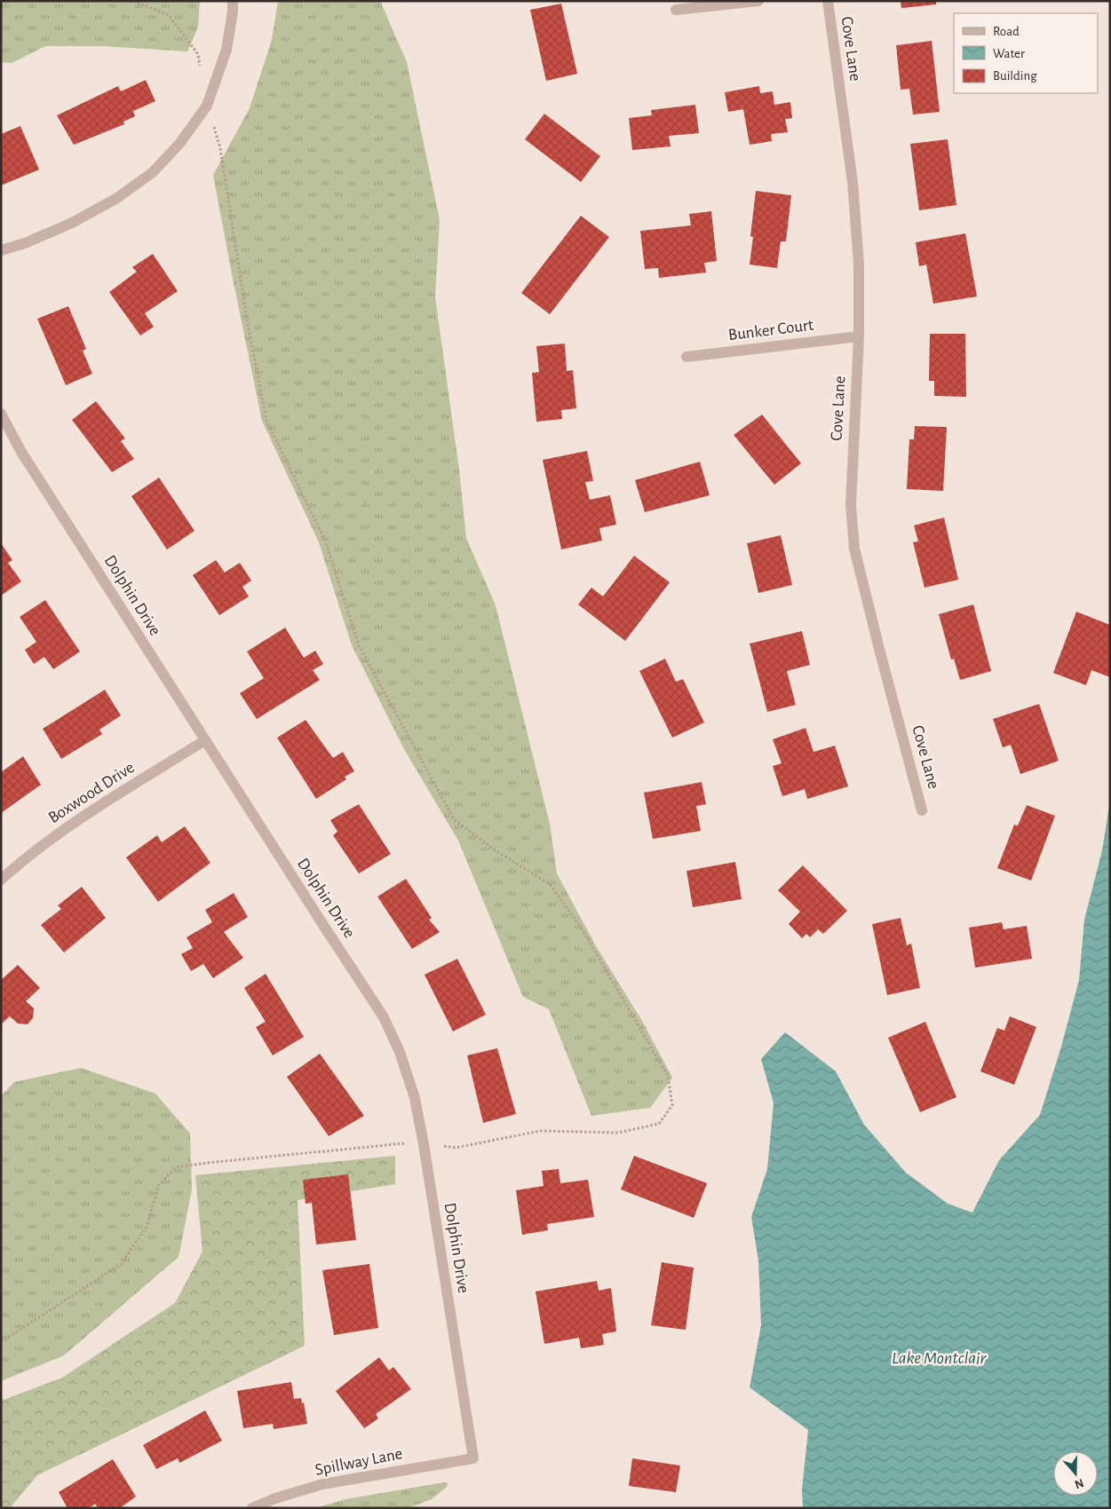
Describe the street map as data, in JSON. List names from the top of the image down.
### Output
{
  "streets": {
    "street": [
      "Cove Lane",
      "Bunker Court",
      "Dolphin Drive",
      "Boxwood Drive",
      "Spillway Lane"
    ]
  },
  "crossings": [
    ["Cove Lane", "Bunker Court"],
    ["Dolphin Drive", "Boxwood Drive"],
    ["Dolphin Drive", "Spillway Lane"]
  ],
  "water": ["Lake Montclair"],
  "legend": ["Road", "Water", "Building"],
  "north": "bottom"
}
